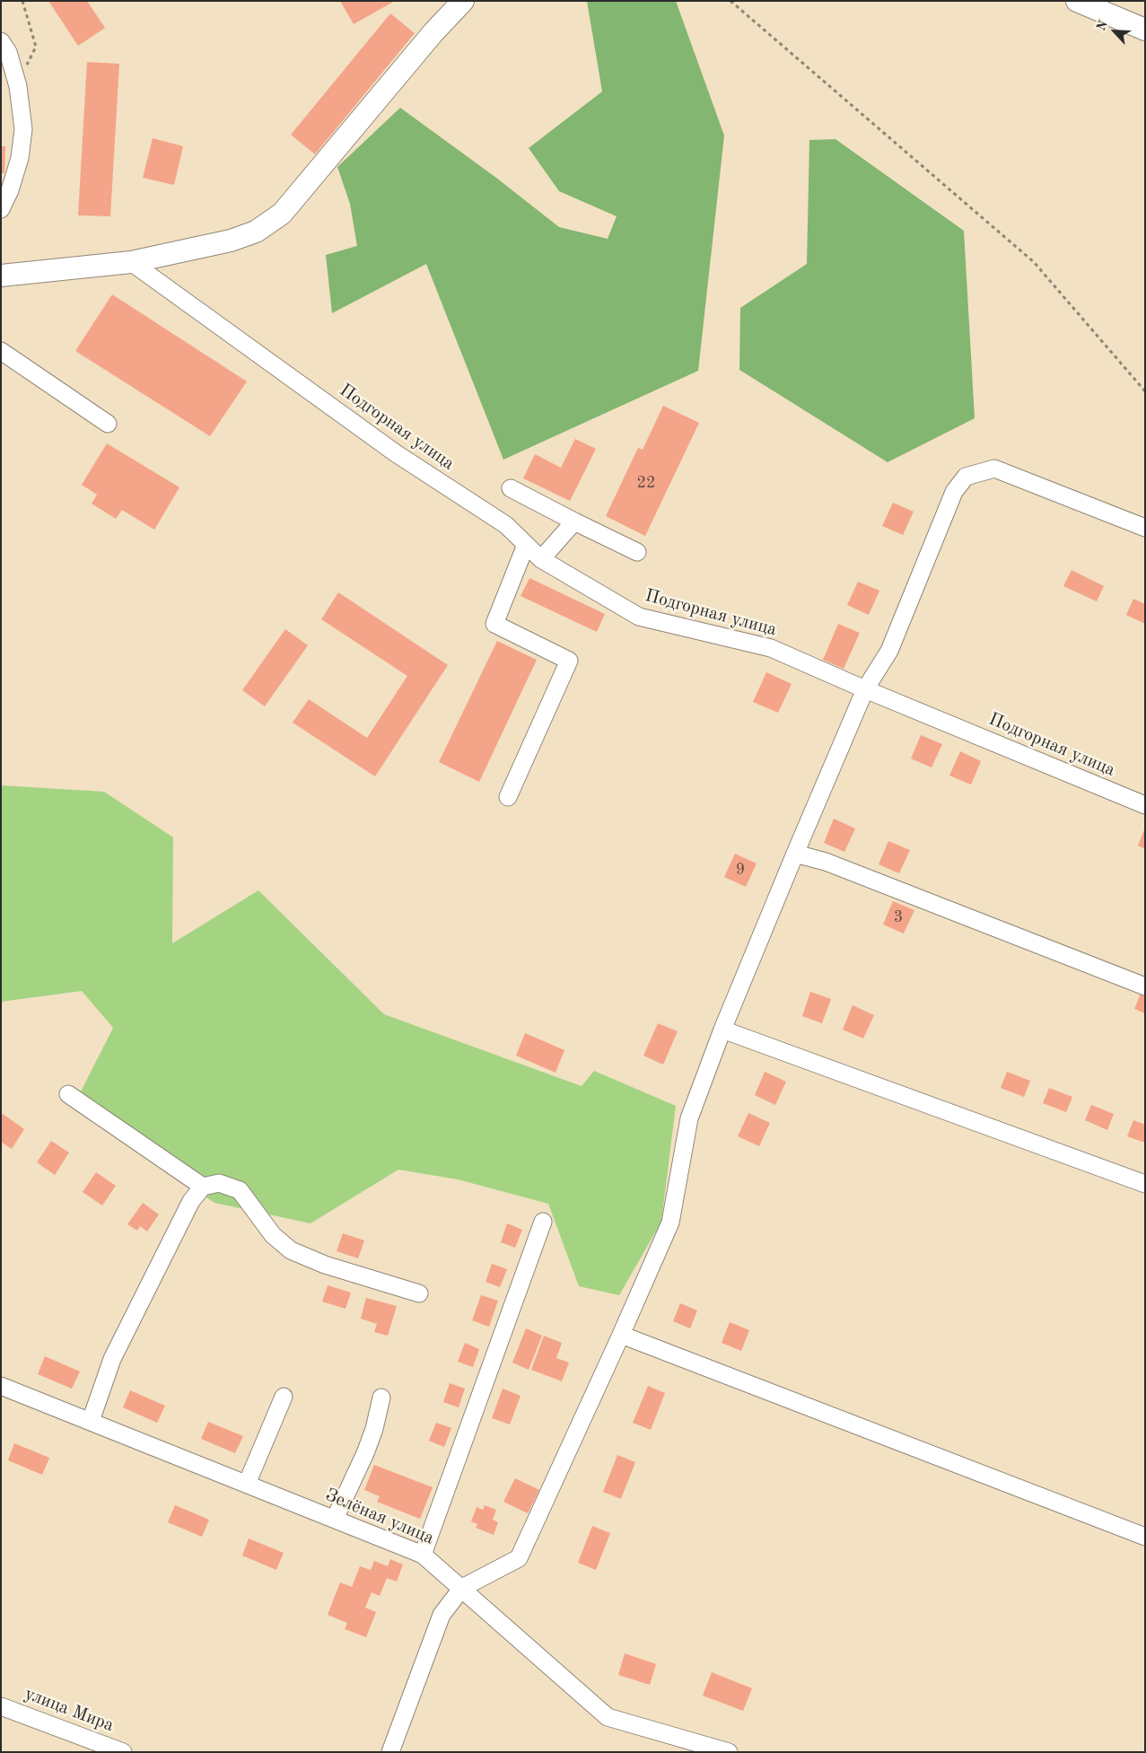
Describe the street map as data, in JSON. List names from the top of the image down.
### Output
{
  "streets": {
    "street": ["Подгорная улица", "Зелёная улица", "улица Мирa"]
  },
  "house_numbers": ["22", "9", "3"],
  "north": "top left"
}
